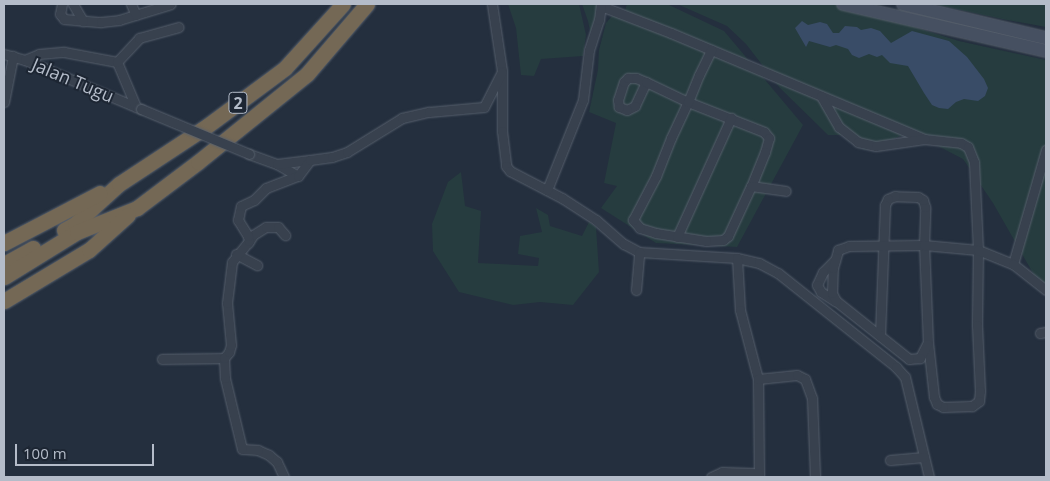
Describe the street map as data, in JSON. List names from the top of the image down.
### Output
{
  "streets": {
    "highway": ["2"],
    "street": ["Jalan Tugu"]
  },
  "scale_bar": "100 m"
}
